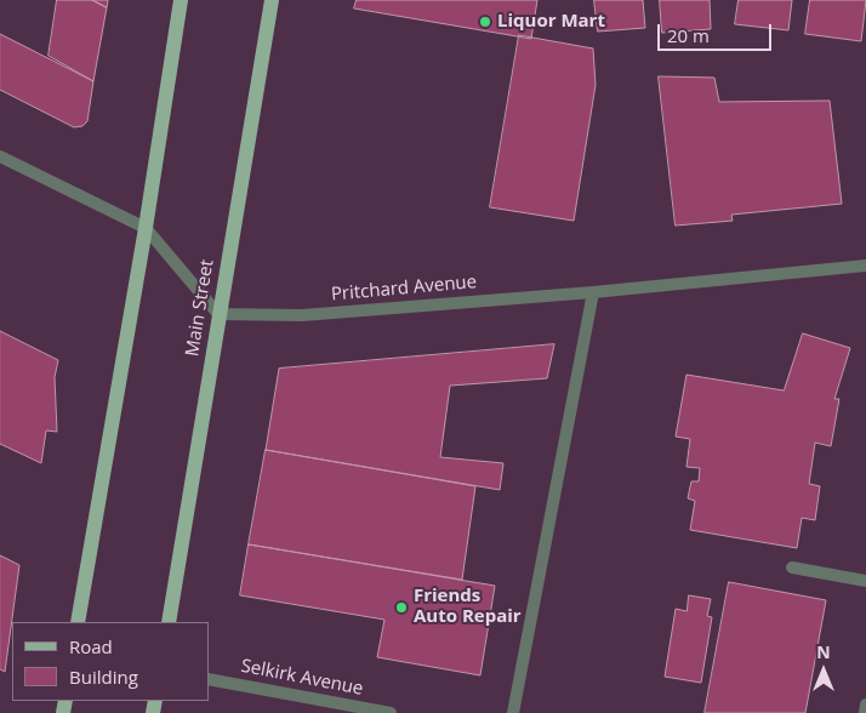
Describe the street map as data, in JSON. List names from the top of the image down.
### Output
{
  "streets": {
    "main road": ["Main Street"],
    "street": ["Pritchard Avenue", "Selkirk Avenue"]
  },
  "crossings": [
    ["Pritchard Avenue", "Main Street"]
  ],
  "places": ["Liquor Mart", "Friends Auto Repair"],
  "legend": ["Road", "Building"],
  "scale_bar": "20 m",
  "north": "top"
}
